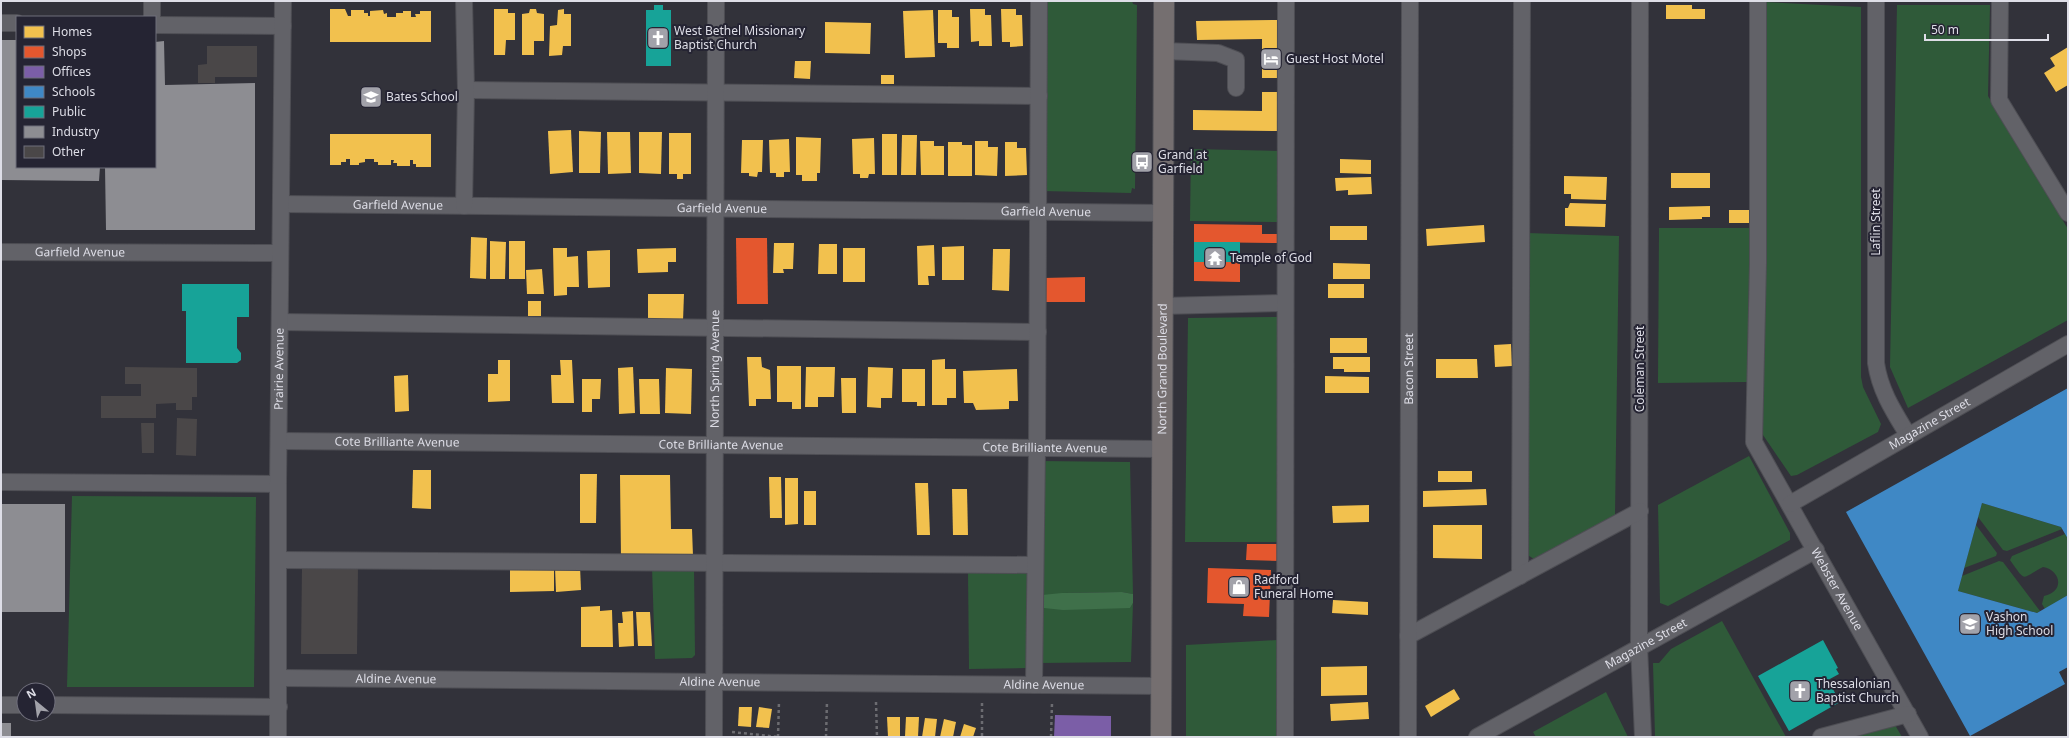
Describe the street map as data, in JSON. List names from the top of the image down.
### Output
{
  "streets": {
    "main road": ["North Grand Boulevard"],
    "street": [
      "Garfield Avenue",
      "Laflin Street",
      "Prairie Avenue",
      "North Spring Avenue",
      "Bacon Street",
      "Coleman Street",
      "Magazine Street",
      "Cote Brilliante Avenue",
      "Webster Avenue",
      "Aldine Avenue"
    ]
  },
  "crossings": [
    ["Garfield Avenue", "Prairie Avenue"],
    ["Garfield Avenue", "North Spring Avenue"],
    ["Garfield Avenue", "North Grand Boulevard"],
    ["Laflin Street", "Magazine Street"],
    ["Prairie Avenue", "Cote Brilliante Avenue"],
    ["Prairie Avenue", "Aldine Avenue"],
    ["North Spring Avenue", "Cote Brilliante Avenue"],
    ["North Spring Avenue", "Aldine Avenue"],
    ["North Grand Boulevard", "Cote Brilliante Avenue"],
    ["North Grand Boulevard", "Aldine Avenue"],
    ["Coleman Street", "Magazine Street"],
    ["Magazine Street", "Webster Avenue"]
  ],
  "places": {
    "church": ["West Bethel Missionary Baptist Church", "Thessalonian Baptist Church"],
    "hotel": ["Guest Host Motel"],
    "school or university": ["Bates School", "Vashon High School"],
    "bus stop": ["Grand at Garfield"],
    "temple": ["Temple of God"],
    "shop": ["Radford Funeral Home"]
  },
  "legend": [
    "Homes",
    "Shops",
    "Offices",
    "Schools",
    "Public",
    "Industry",
    "Other"
  ],
  "scale_bar": "50 m",
  "north": "top left"
}
